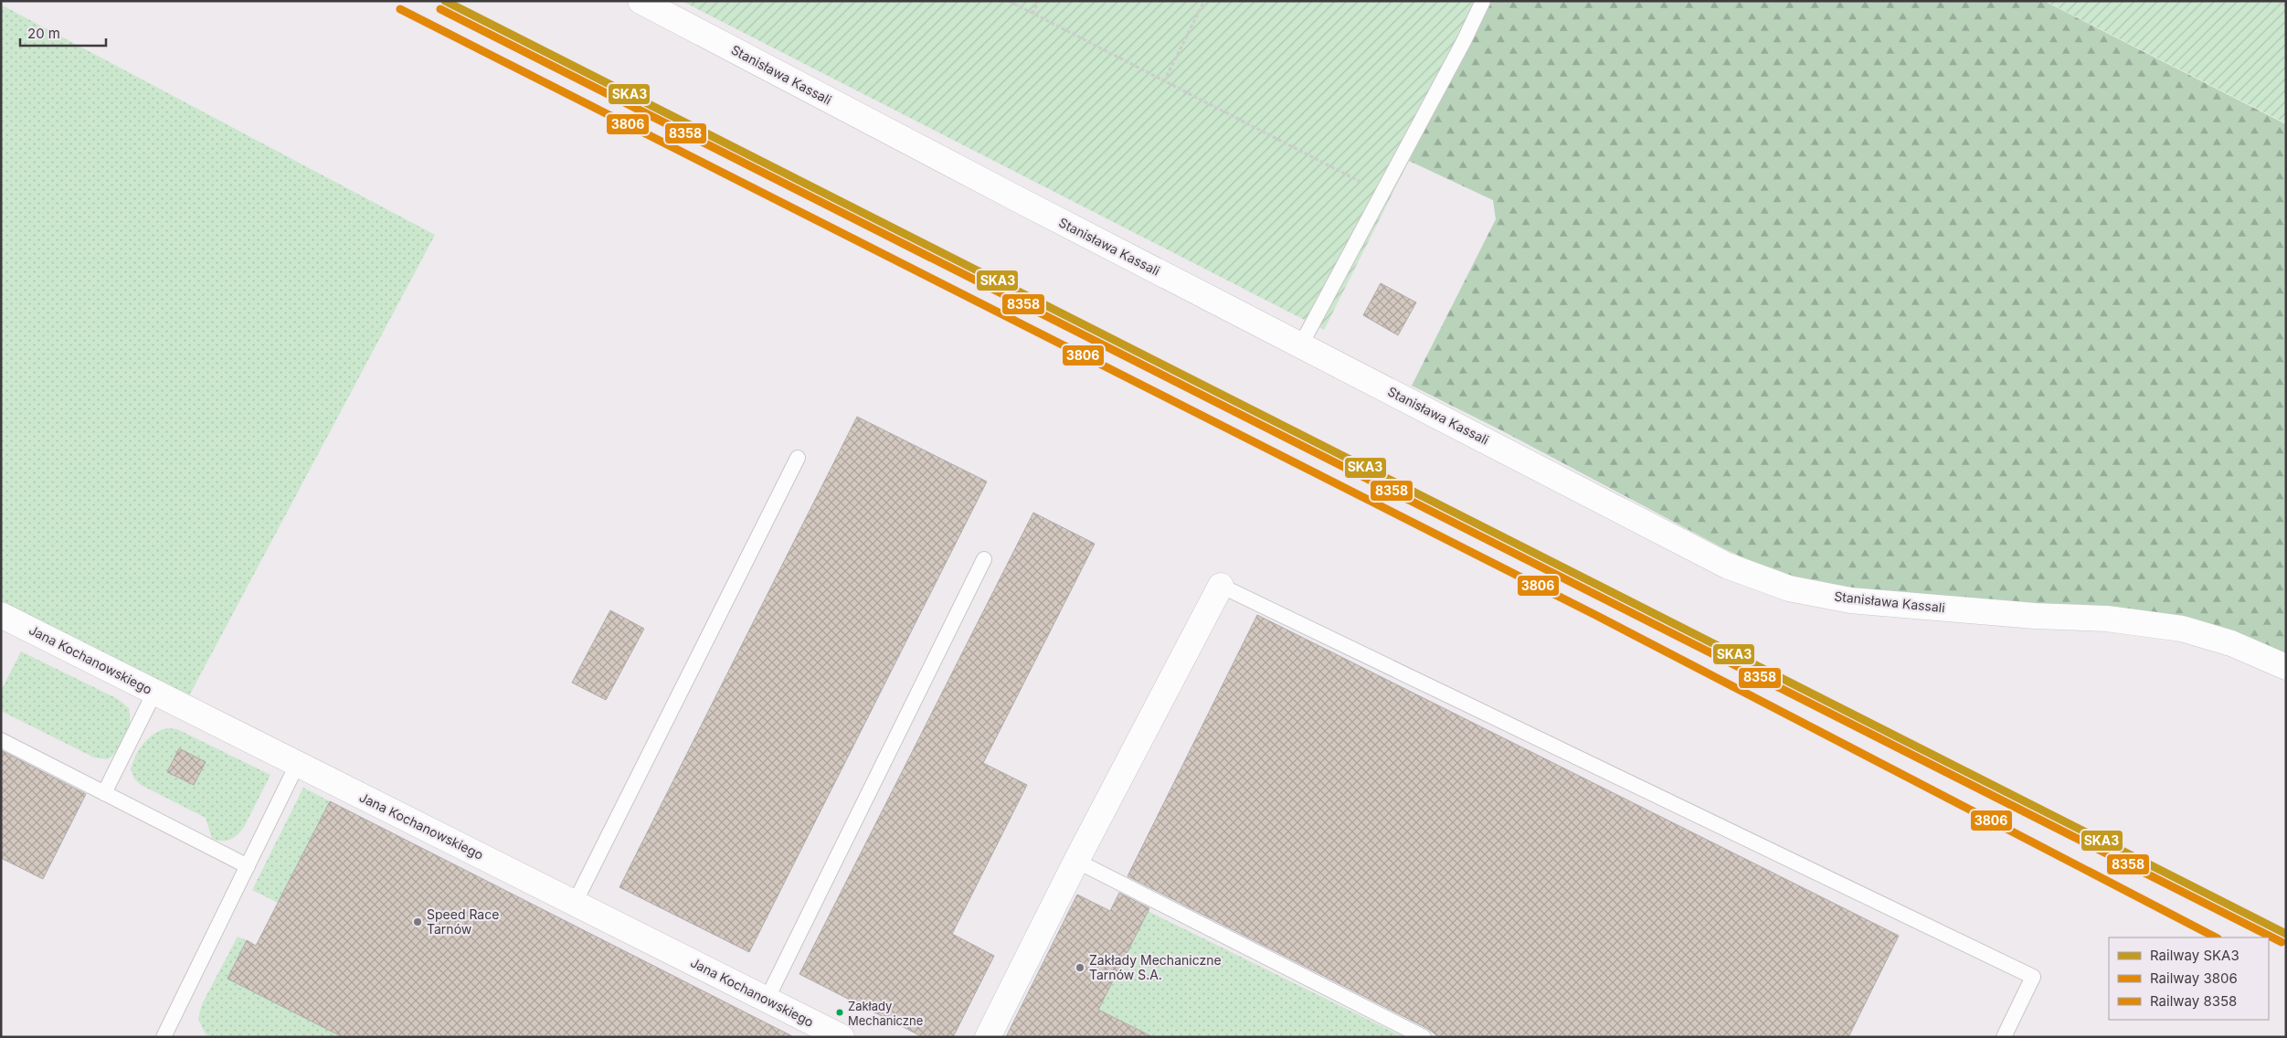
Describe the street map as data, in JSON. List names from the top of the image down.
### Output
{
  "streets": {
    "street": ["Stanisława Kassali", "Jana Kochanowskiego"]
  },
  "places": ["Speed Race Tarnów", "Zakłady Mechaniczne Tarnów S.A.", "Zakłady Mechaniczne"],
  "lines": ["rail line SKA3", "rail line 3806", "rail line 8358"],
  "legend": ["Railway SKA3", "Railway 3806", "Railway 8358"],
  "scale_bar": "20 m"
}
